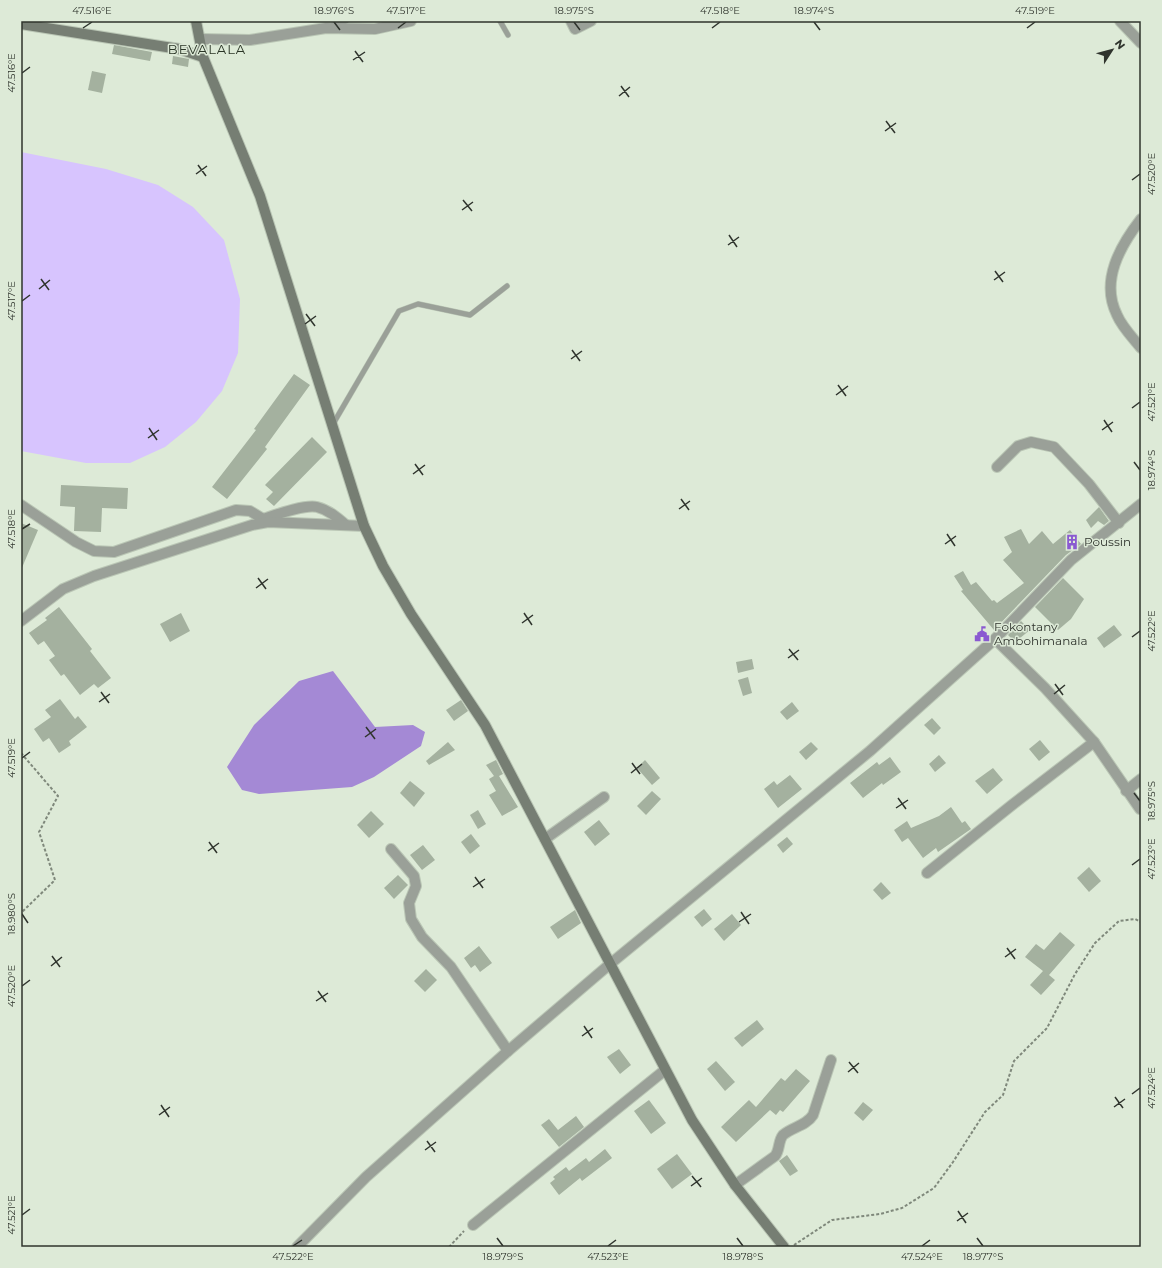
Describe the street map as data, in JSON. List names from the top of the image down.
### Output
{
  "districts": ["BEVALALA"],
  "places": {
    "building": ["Poussin"],
    "public building": ["Fokontany Ambohimanala"]
  },
  "north": "top right",
  "coordinates": [
    "47.516°E",
    "18.976°S",
    "47.517°E",
    "18.975°S",
    "47.518°E",
    "18.974°S",
    "47.519°E",
    "47.520°E",
    "47.521°E",
    "47.522°E",
    "47.523°E",
    "18.980°S",
    "47.524°E",
    "18.979°S",
    "18.978°S",
    "18.977°S"
  ]
}
